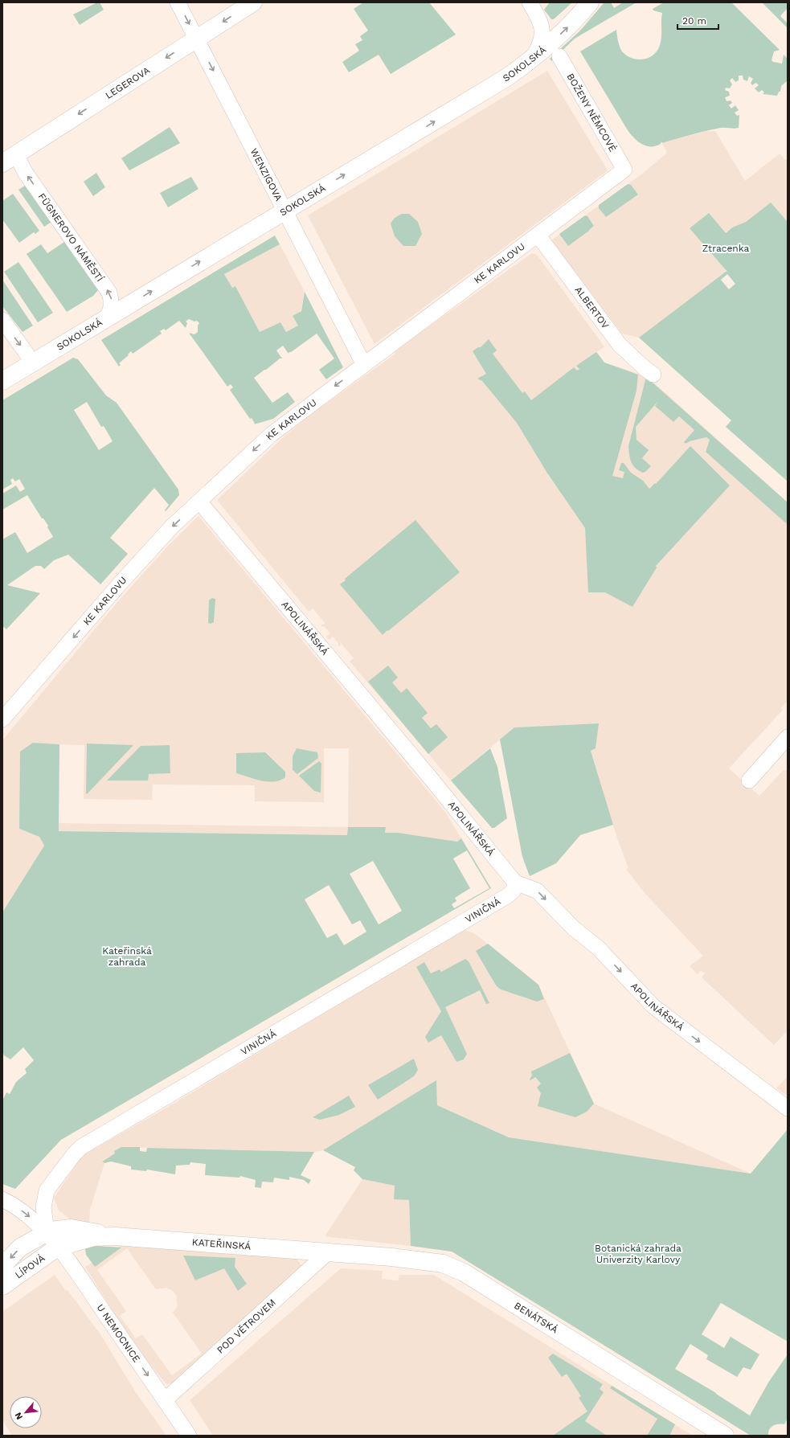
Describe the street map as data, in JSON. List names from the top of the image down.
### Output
{
  "streets": {
    "main road": [
      "SOKOLSKÁ",
      "LEGEROVA",
      "KATEŘINSKÁ",
      "LÍPOVÁ",
      "BENÁTSKÁ"
    ],
    "street": [
      "BOŽENY NĚMCOVÉ",
      "WENZIGOVA",
      "FÜGNEROVO NÁMĚSTÍ",
      "KE KARLOVU",
      "ALBERTOV",
      "APOLINÁŘSKÁ",
      "VINIČNÁ",
      "POD VĚTROVEM",
      "U NEMOCNICE"
    ]
  },
  "crossings": [
    ["SOKOLSKÁ", "WENZIGOVA"],
    ["SOKOLSKÁ", "FÜGNEROVO NÁMĚSTÍ"],
    ["LEGEROVA", "WENZIGOVA"],
    ["LEGEROVA", "FÜGNEROVO NÁMĚSTÍ"],
    ["BOŽENY NĚMCOVÉ", "KE KARLOVU"],
    ["WENZIGOVA", "KE KARLOVU"],
    ["KE KARLOVU", "ALBERTOV"],
    ["KE KARLOVU", "APOLINÁŘSKÁ"],
    ["APOLINÁŘSKÁ", "VINIČNÁ"],
    ["VINIČNÁ", "KATEŘINSKÁ"],
    ["VINIČNÁ", "LÍPOVÁ"],
    ["VINIČNÁ", "U NEMOCNICE"],
    ["KATEŘINSKÁ", "LÍPOVÁ"],
    ["KATEŘINSKÁ", "BENÁTSKÁ"],
    ["KATEŘINSKÁ", "POD VĚTROVEM"],
    ["KATEŘINSKÁ", "U NEMOCNICE"],
    ["LÍPOVÁ", "U NEMOCNICE"],
    ["BENÁTSKÁ", "POD VĚTROVEM"],
    ["POD VĚTROVEM", "U NEMOCNICE"]
  ],
  "one_way": [
    "SOKOLSKÁ",
    "LEGEROVA",
    "WENZIGOVA",
    "FÜGNEROVO NÁMĚSTÍ",
    "KE KARLOVU",
    "APOLINÁŘSKÁ",
    "U NEMOCNICE"
  ],
  "parks": ["Ztracenka", "Kateřinská zahrada", "Botanická zahrada Univerzity Karlovy"],
  "scale_bar": "20 m",
  "north": "bottom left"
}
